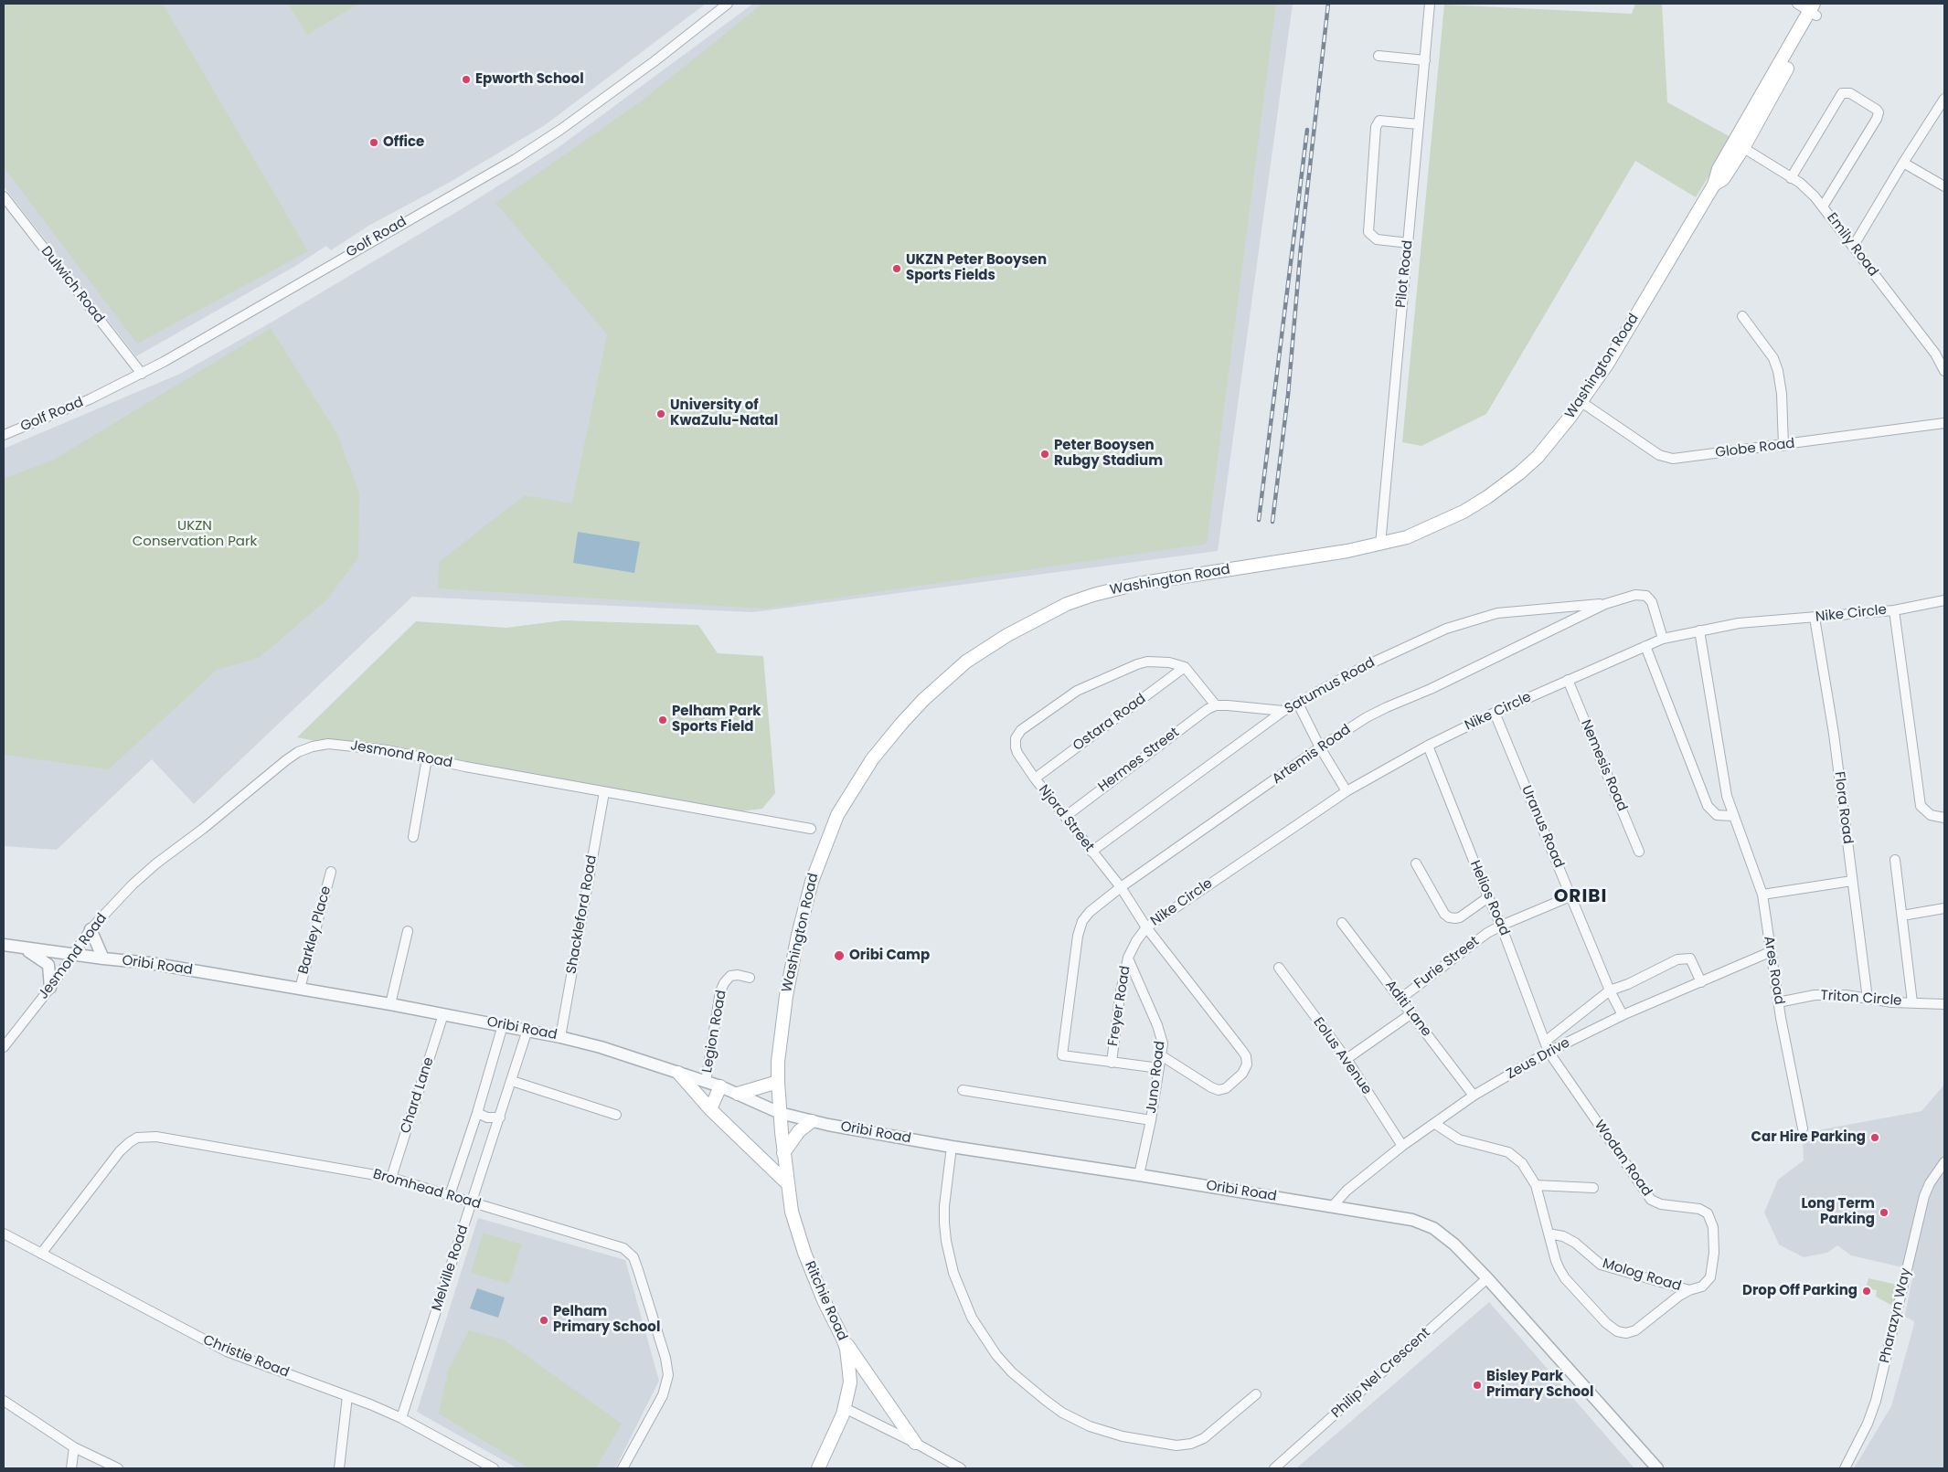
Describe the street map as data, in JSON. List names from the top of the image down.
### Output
{
  "streets": {
    "main road": ["Washington Road", "Ritchie Road"],
    "street": [
      "Golf Road",
      "Emily Road",
      "Pilot Road",
      "Dulwich Road",
      "Globe Road",
      "Nike Circle",
      "Satumus Road",
      "Ostara Road",
      "Jesmond Road",
      "Artemis Road",
      "Hermes Street",
      "Nemesis Road",
      "Flora Road",
      "Njord Street",
      "Uranus Road",
      "Helios Road",
      "Shackleford Road",
      "Barkley Place",
      "Furie Street",
      "Oribi Road",
      "Ares Road",
      "Triton Circle",
      "Freyer Road",
      "Aditi Lane",
      "Legion Road",
      "Eolus Avenue",
      "Zeus Drive",
      "Juno Road",
      "Chard Lane",
      "Wodan Road",
      "Bromhead Road",
      "Melville Road",
      "Molog Road",
      "Pharazyn Way",
      "Christie Road",
      "Philip Nel Crescent"
    ]
  },
  "crossings": [
    ["Golf Road", "Dulwich Road"],
    ["Emily Road", "Washington Road"],
    ["Pilot Road", "Washington Road"],
    ["Washington Road", "Globe Road"],
    ["Washington Road", "Oribi Road"],
    ["Washington Road", "Ritchie Road"],
    ["Nike Circle", "Artemis Road"],
    ["Nike Circle", "Nemesis Road"],
    ["Nike Circle", "Flora Road"],
    ["Nike Circle", "Njord Street"],
    ["Nike Circle", "Uranus Road"],
    ["Nike Circle", "Helios Road"],
    ["Nike Circle", "Ares Road"],
    ["Nike Circle", "Freyer Road"],
    ["Satumus Road", "Artemis Road"],
    ["Satumus Road", "Njord Street"],
    ["Ostara Road", "Njord Street"],
    ["Jesmond Road", "Shackleford Road"],
    ["Jesmond Road", "Oribi Road"],
    ["Artemis Road", "Njord Street"],
    ["Artemis Road", "Freyer Road"],
    ["Hermes Street", "Njord Street"],
    ["Flora Road", "Triton Circle"],
    ["Njord Street", "Freyer Road"],
    ["Njord Street", "Juno Road"],
    ["Uranus Road", "Furie Street"],
    ["Uranus Road", "Zeus Drive"],
    ["Helios Road", "Furie Street"],
    ["Helios Road", "Zeus Drive"],
    ["Helios Road", "Wodan Road"],
    ["Shackleford Road", "Oribi Road"],
    ["Barkley Place", "Oribi Road"],
    ["Furie Street", "Aditi Lane"],
    ["Oribi Road", "Legion Road"],
    ["Oribi Road", "Zeus Drive"],
    ["Oribi Road", "Juno Road"],
    ["Oribi Road", "Chard Lane"],
    ["Oribi Road", "Melville Road"],
    ["Oribi Road", "Philip Nel Crescent"],
    ["Ares Road", "Triton Circle"],
    ["Ares Road", "Zeus Drive"],
    ["Freyer Road", "Juno Road"],
    ["Aditi Lane", "Zeus Drive"],
    ["Eolus Avenue", "Zeus Drive"],
    ["Zeus Drive", "Wodan Road"],
    ["Chard Lane", "Bromhead Road"],
    ["Wodan Road", "Molog Road"],
    ["Bromhead Road", "Melville Road"],
    ["Bromhead Road", "Christie Road"],
    ["Melville Road", "Christie Road"]
  ],
  "districts": ["ORIBI"],
  "parks": ["UKZN Conservation Park"],
  "places": [
    "Epworth School",
    "Office",
    "UKZN Peter Booysen Sports Fields",
    "University of KwaZulu-Natal",
    "Peter Booysen Rubgy Stadium",
    "Pelham Park Sports Field",
    "Oribi Camp",
    "Car Hire Parking",
    "Long Term Parking",
    "Drop Off Parking",
    "Pelham Primary School",
    "Bisley Park Primary School"
  ]
}
